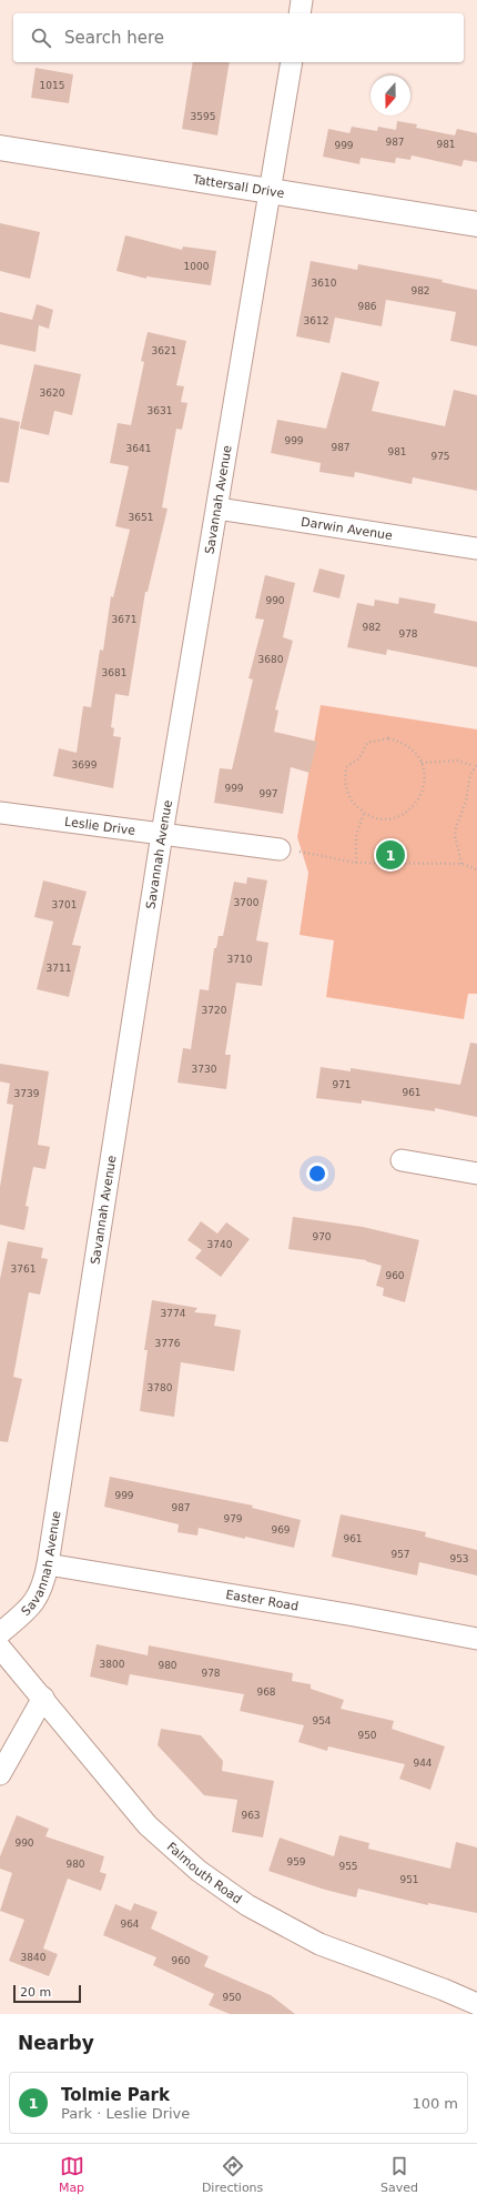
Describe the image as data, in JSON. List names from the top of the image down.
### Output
{
  "streets": {
    "main road": ["Tattersall Drive"],
    "street": [
      "Savannah Avenue",
      "Darwin Avenue",
      "Leslie Drive",
      "Easter Road",
      "Falmouth Road"
    ]
  },
  "crossings": [
    ["Tattersall Drive", "Savannah Avenue"],
    ["Savannah Avenue", "Darwin Avenue"],
    ["Savannah Avenue", "Leslie Drive"],
    ["Savannah Avenue", "Easter Road"]
  ],
  "house_numbers": [
    "1015",
    "3595",
    "987",
    "981",
    "999",
    "1000",
    "3610",
    "982",
    "986",
    "3612",
    "3621",
    "3620",
    "3631",
    "999",
    "987",
    "3641",
    "981",
    "975",
    "3651",
    "990",
    "3671",
    "982",
    "978",
    "3680",
    "3681",
    "3699",
    "999",
    "997",
    "3700",
    "3701",
    "3710",
    "3711",
    "3720",
    "3730",
    "971",
    "961",
    "3739",
    "970",
    "3740",
    "3761",
    "960",
    "3774",
    "3776",
    "3780",
    "999",
    "987",
    "979",
    "969",
    "961",
    "957",
    "953",
    "3800",
    "980",
    "978",
    "968",
    "954",
    "950",
    "944",
    "963",
    "990",
    "959",
    "980",
    "955",
    "951",
    "964",
    "3840",
    "960",
    "950"
  ],
  "scale_bar": "20 m",
  "north": "bottom",
  "page": {
    "search": "Search here",
    "pins": "1",
    "scale": "20 m",
    "heading": "Nearby",
    "list": [
      {
        "mark": "1",
        "name": "Tolmie Park",
        "note": "Park · Leslie Drive",
        "value": "100 m"
      }
    ],
    "nav": ["Map", "Directions", "Saved"]
  }
}
